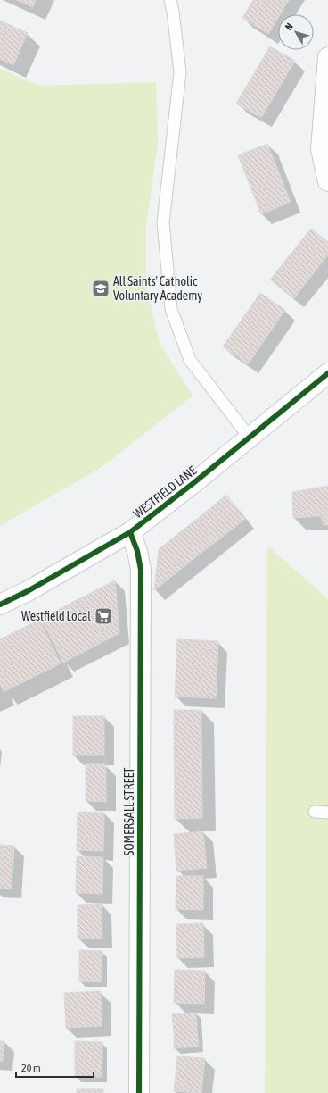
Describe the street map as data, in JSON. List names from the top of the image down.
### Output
{
  "streets": {
    "street": ["WESTFIELD LANE", "SOMERSALL STREET"]
  },
  "crossings": [
    ["WESTFIELD LANE", "SOMERSALL STREET"]
  ],
  "places": {
    "school or university": ["All Saints' Catholic Voluntary Academy"],
    "supermarket": ["Westfield Local"]
  },
  "scale_bar": "20 m",
  "north": "top left"
}
